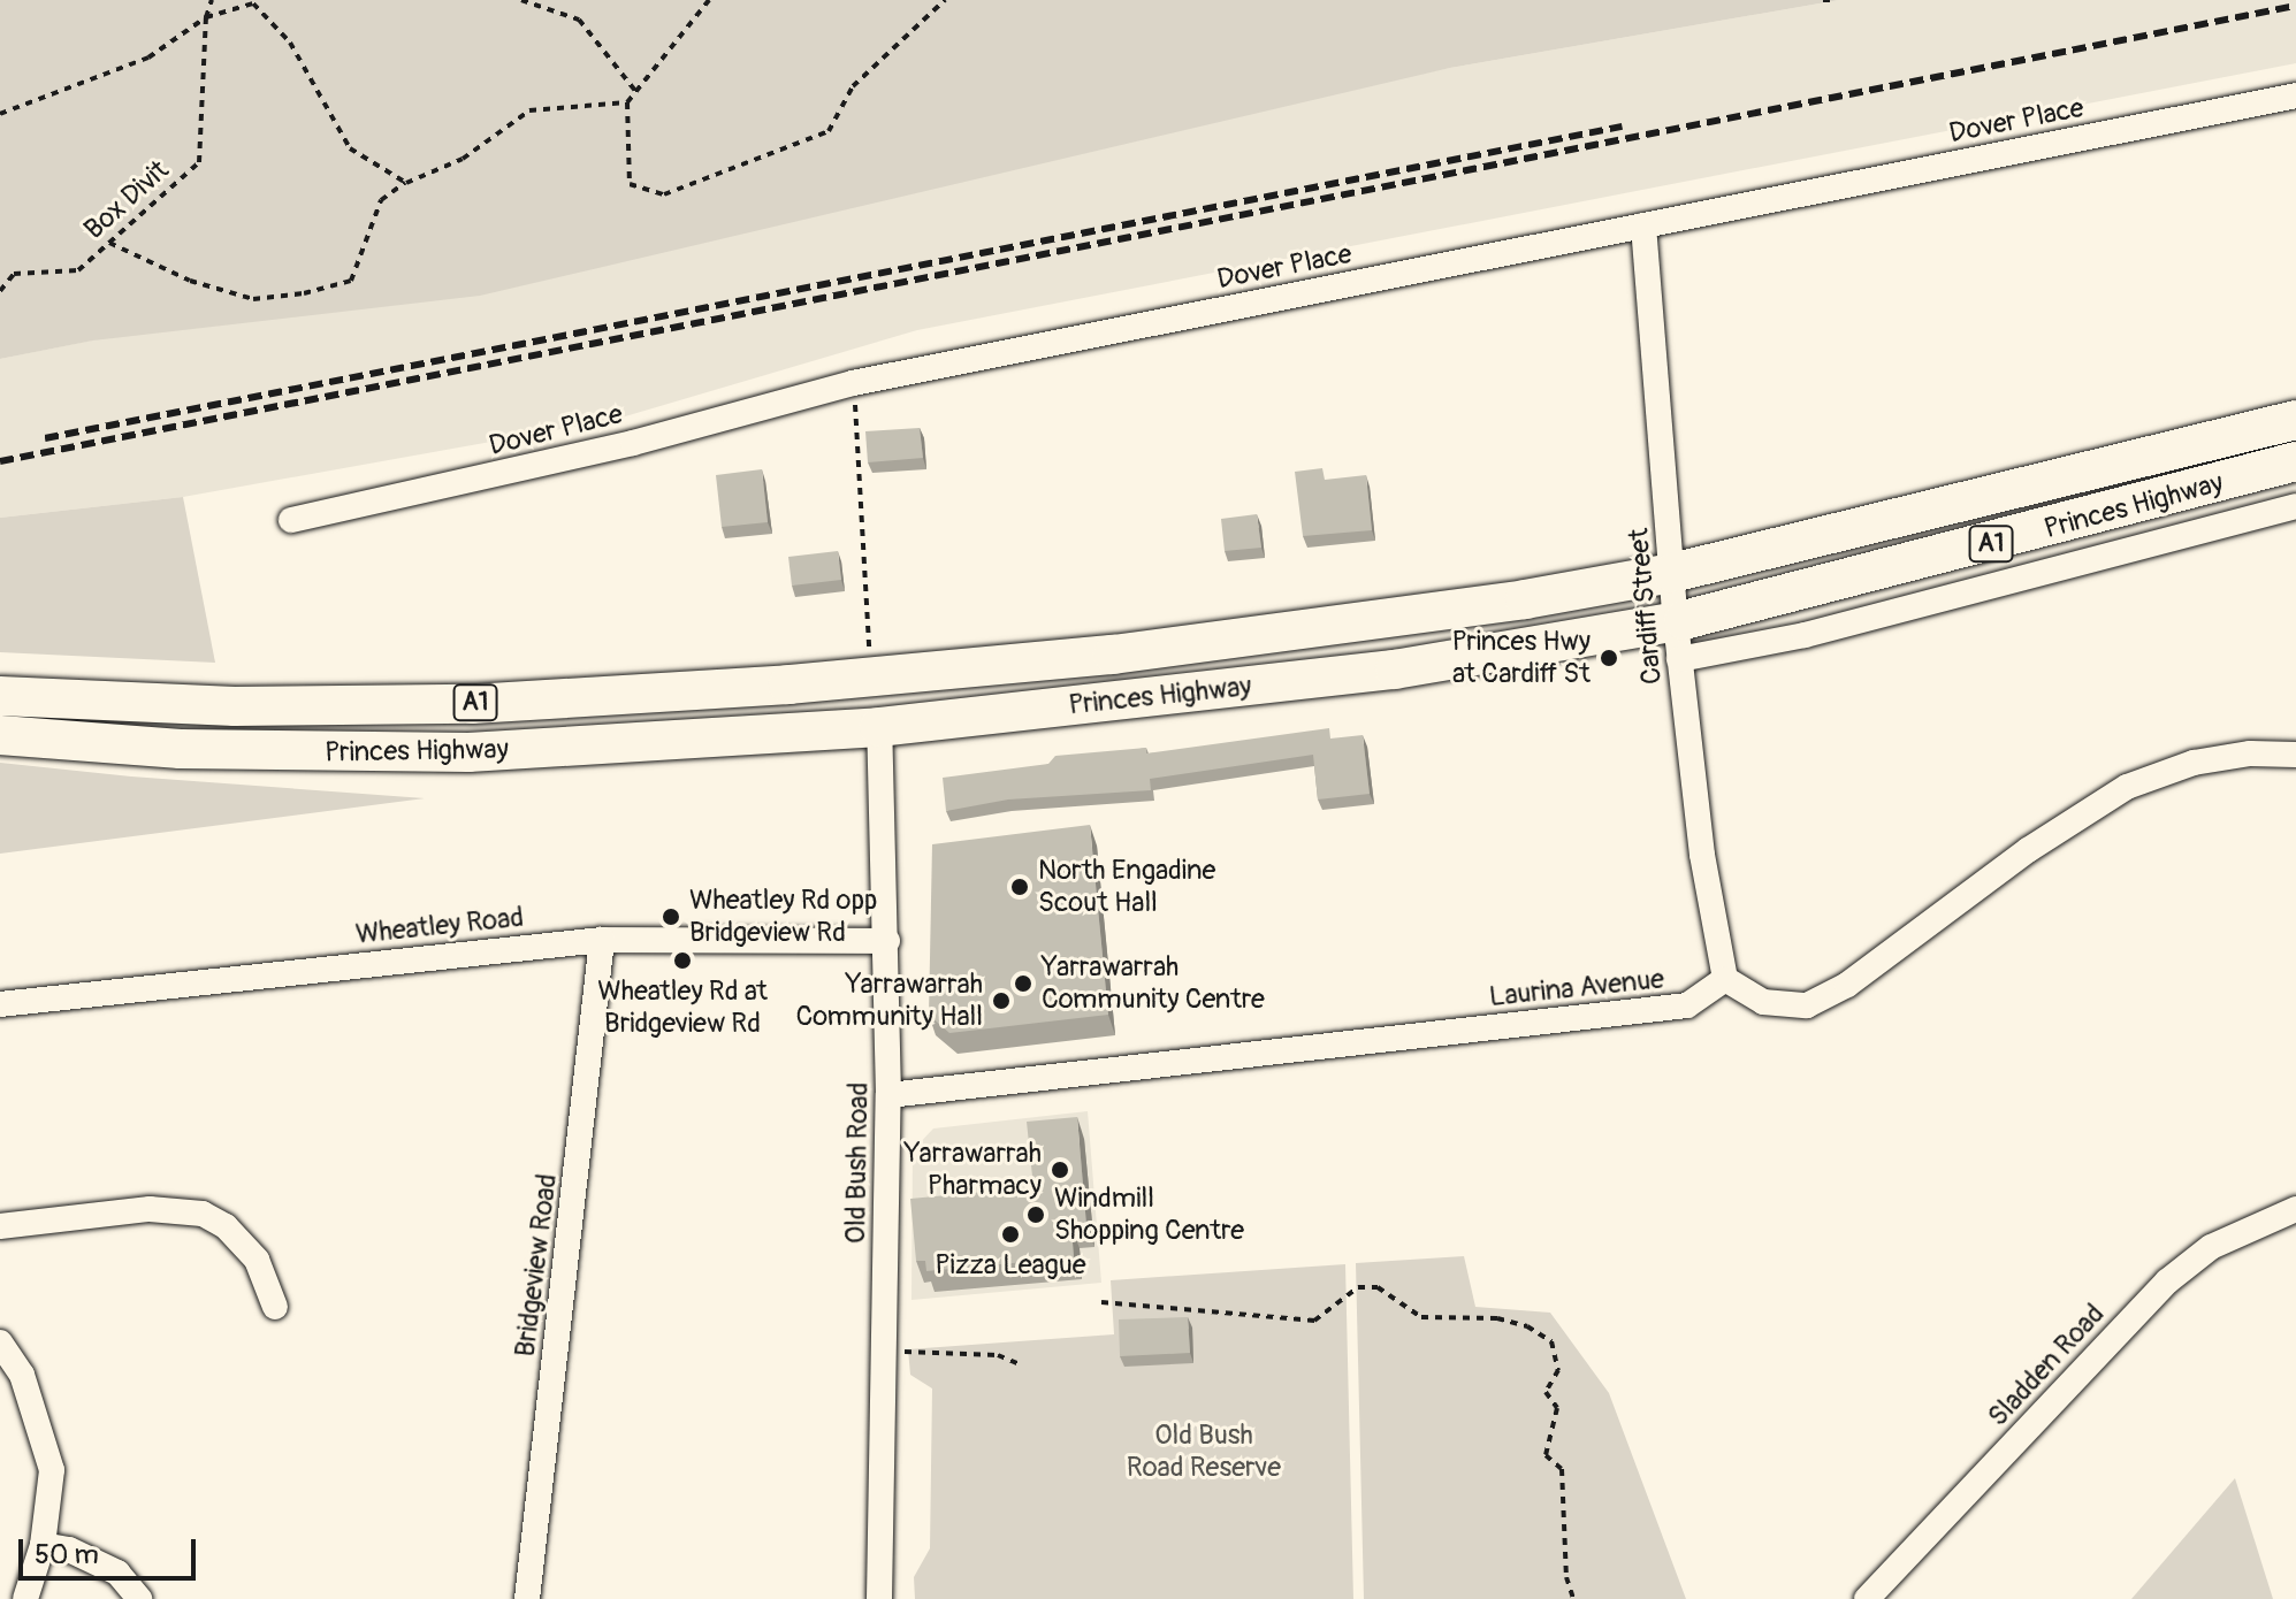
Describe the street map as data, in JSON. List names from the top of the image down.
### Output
{
  "streets": {
    "highway": ["Princes Highway", "A1"],
    "street": [
      "Dover Place",
      "Cardiff Street",
      "Wheatley Road",
      "Laurina Avenue",
      "Old Bush Road",
      "Bridgeview Road",
      "Sladden Road"
    ],
    "path": ["Box Divit"]
  },
  "crossings": [
    ["Dover Place", "Cardiff Street"],
    ["Princes Highway", "Cardiff Street"],
    ["Princes Highway", "Old Bush Road"],
    ["Cardiff Street", "Laurina Avenue"],
    ["Wheatley Road", "Old Bush Road"],
    ["Wheatley Road", "Bridgeview Road"],
    ["Laurina Avenue", "Old Bush Road"]
  ],
  "parks": ["Old Bush Road Reserve"],
  "places": [
    "Princes Hwy at Cardiff St",
    "North Engadine Scout Hall",
    "Wheatley Rd opp Bridgeview Rd",
    "Wheatley Rd at Bridgeview Rd",
    "Yarrawarrah Community Centre",
    "Yarrawarrah Community Hall",
    "Yarrawarrah Pharmacy",
    "Windmill Shopping Centre",
    "Pizza League"
  ],
  "scale_bar": "50 m"
}
